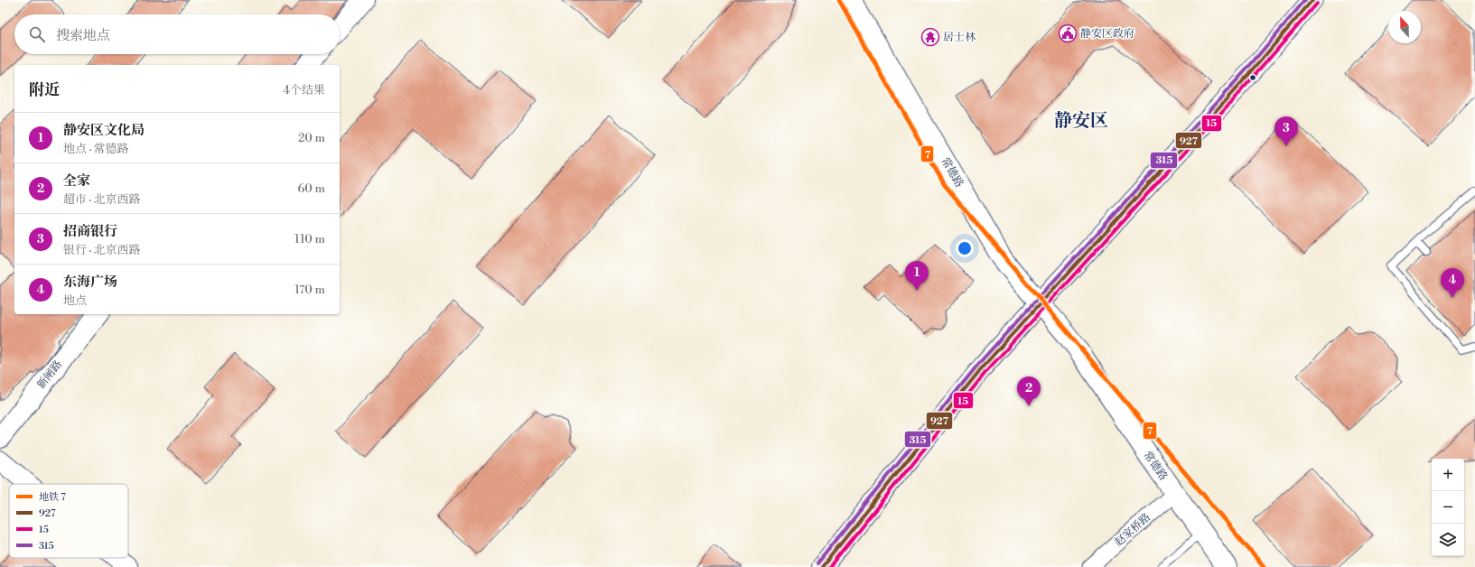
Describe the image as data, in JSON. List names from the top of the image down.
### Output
{
  "streets": {
    "main road": ["常德路", "新闸路"],
    "street": ["赵家桥路"]
  },
  "crossings": [
    ["常德路", "赵家桥路"]
  ],
  "districts": ["静安区"],
  "places": {
    "public building": ["静安区政府"],
    "temple": ["居士林"]
  },
  "lines": [
    "metro line 7",
    "transit line 927",
    "transit line 315",
    "transit line 15"
  ],
  "legend": [
    "地铁 7",
    "927",
    "15",
    "315"
  ],
  "north": "top",
  "page": {
    "search": "搜索地点",
    "heading": ["附近", "4个结果"],
    "list": [
      {
        "mark": "1",
        "name": "静安区文化局",
        "note": "地点 · 常德路",
        "value": "20 m"
      },
      {
        "mark": "2",
        "name": "全家",
        "note": "超市 · 北京西路",
        "value": "60 m"
      },
      {
        "mark": "3",
        "name": "招商银行",
        "note": "银行 · 北京西路",
        "value": "110 m"
      },
      {
        "mark": "4",
        "name": "东海广场",
        "note": "地点",
        "value": "170 m"
      }
    ],
    "pins": [
      "3",
      "1",
      "4",
      "2"
    ],
    "map_buttons": ["+", "−"]
  }
}
